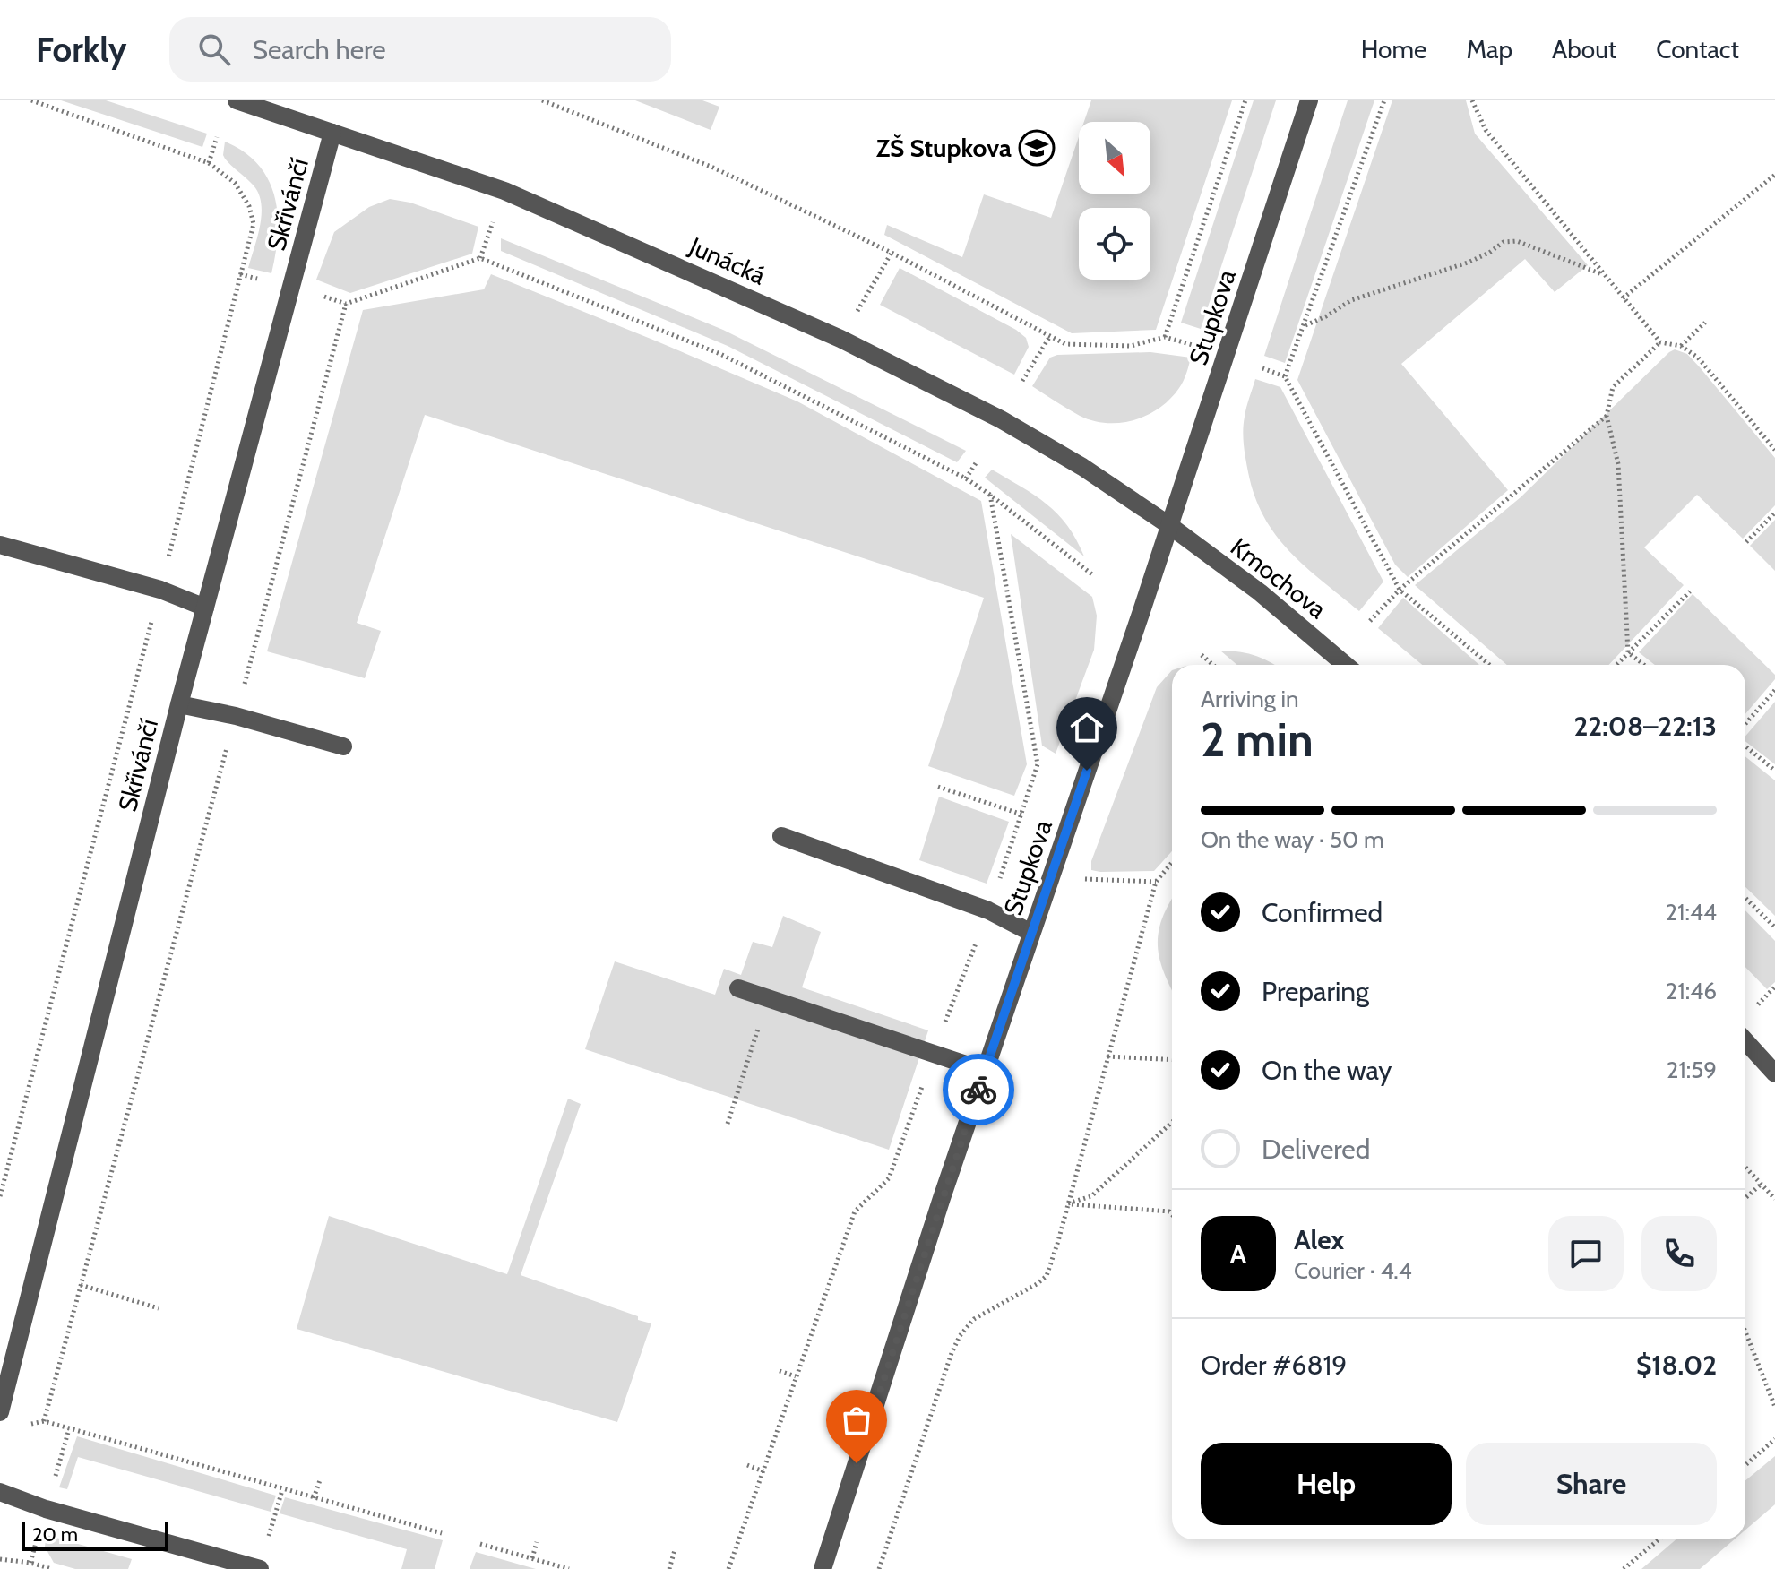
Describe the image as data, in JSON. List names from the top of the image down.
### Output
{
  "streets": {
    "street": [
      "Skřivánčí",
      "Junácká",
      "Stupkova",
      "Kmochova"
    ]
  },
  "crossings": [
    ["Skřivánčí", "Junácká"],
    ["Junácká", "Stupkova"],
    ["Junácká", "Kmochova"],
    ["Stupkova", "Kmochova"]
  ],
  "places": {
    "school or university": ["ZŠ Stupkova"]
  },
  "scale_bar": "20 m",
  "north": "bottom right",
  "page": {
    "header": "Forkly",
    "search": "Search here",
    "nav": [
      "Home",
      "Map",
      "About",
      "Contact"
    ],
    "heading": ["2 min", "Arriving in", "22:08–22:13"],
    "panel": [
      "Alex",
      "Courier · 4.4",
      "Order #6819",
      "$18.02"
    ],
    "bar": "On the way · 50 m",
    "list": [
      ["Confirmed", "21:44"],
      ["Preparing", "21:46"],
      ["On the way", "21:59"],
      "Delivered"
    ],
    "round": "A",
    "buttons": ["Help", "Share"],
    "scale": "20 m"
  }
}
